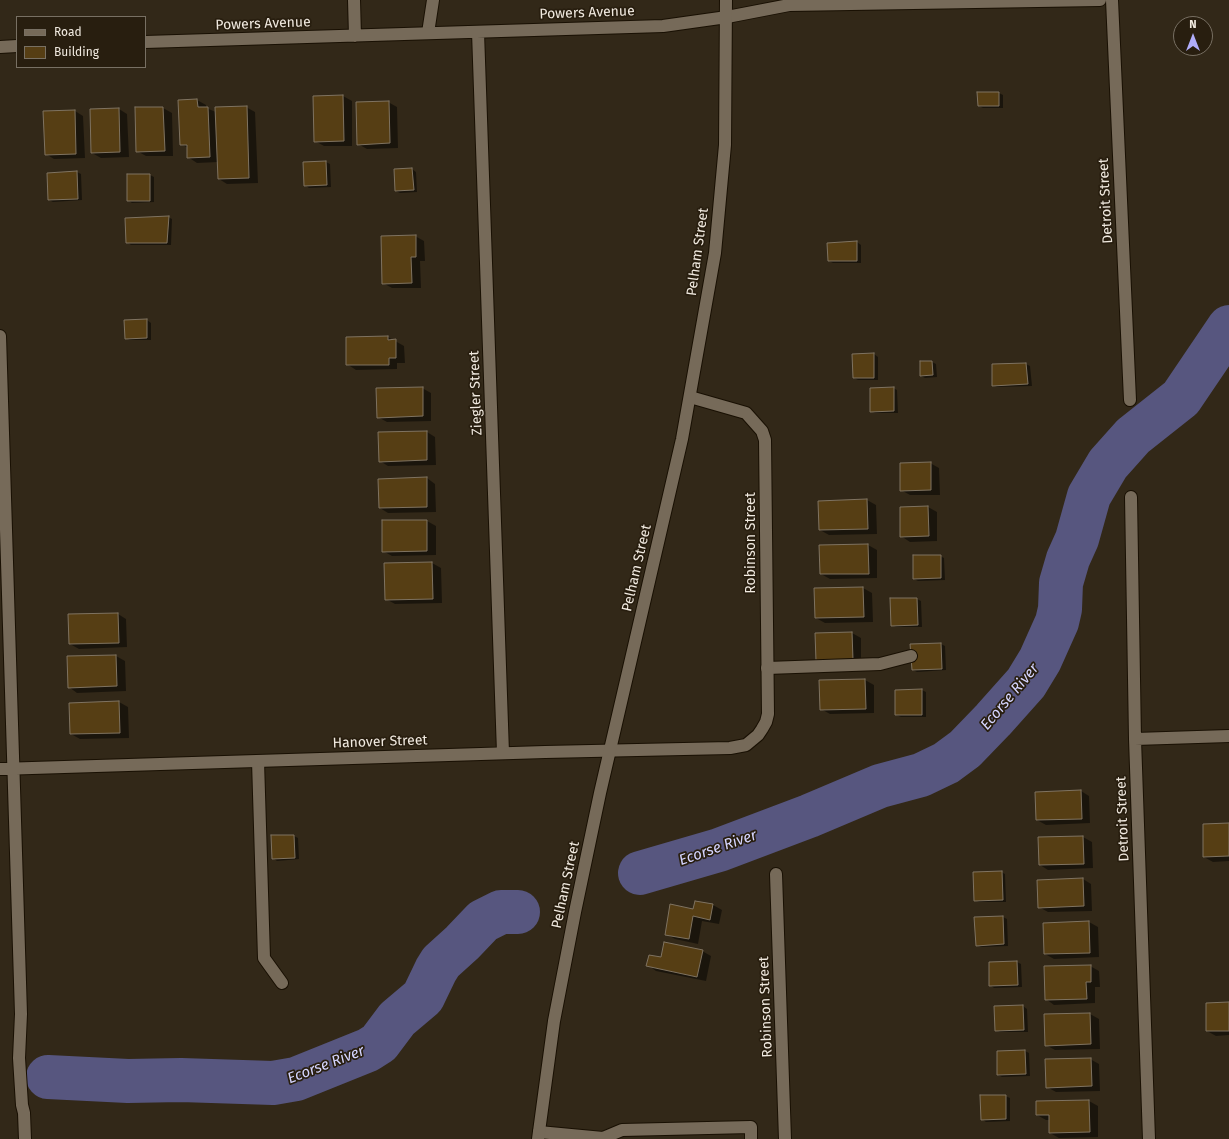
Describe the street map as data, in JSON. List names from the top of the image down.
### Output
{
  "streets": {
    "street": [
      "Powers Avenue",
      "Detroit Street",
      "Pelham Street",
      "Ziegler Street",
      "Robinson Street",
      "Hanover Street"
    ]
  },
  "crossings": [
    ["Powers Avenue", "Pelham Street"],
    ["Powers Avenue", "Ziegler Street"],
    ["Pelham Street", "Robinson Street"],
    ["Pelham Street", "Hanover Street"],
    ["Ziegler Street", "Hanover Street"],
    ["Robinson Street", "Hanover Street"]
  ],
  "water": ["Ecorse River"],
  "legend": ["Road", "Building"],
  "north": "top"
}
